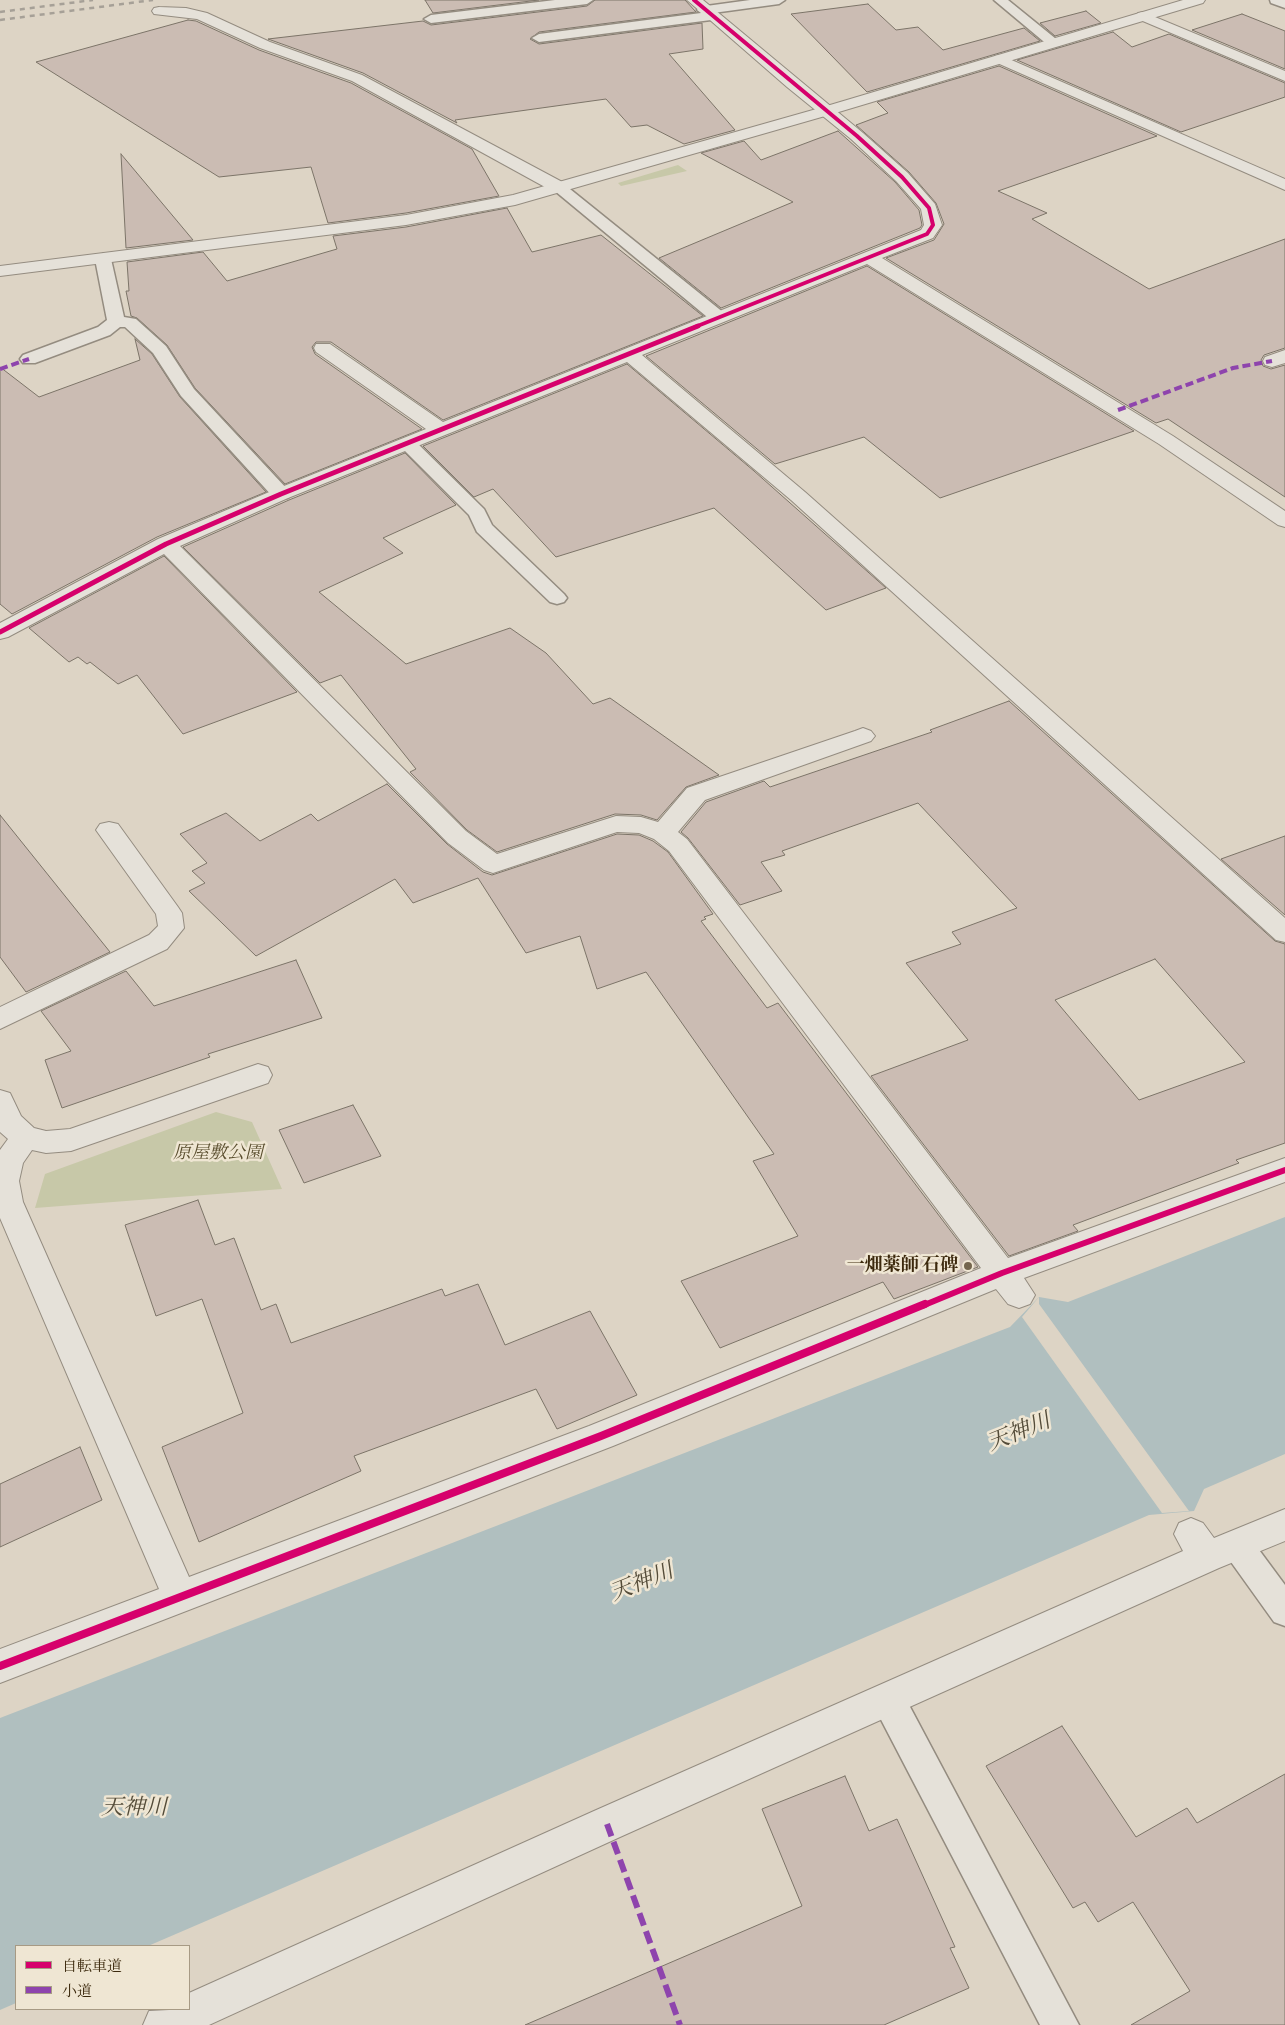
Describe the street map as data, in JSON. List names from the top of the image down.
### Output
{
  "water": ["天神川"],
  "parks": ["原屋敷公園"],
  "places": ["一畑薬師 石碑"],
  "legend": ["自転車道", "小道"]
}
